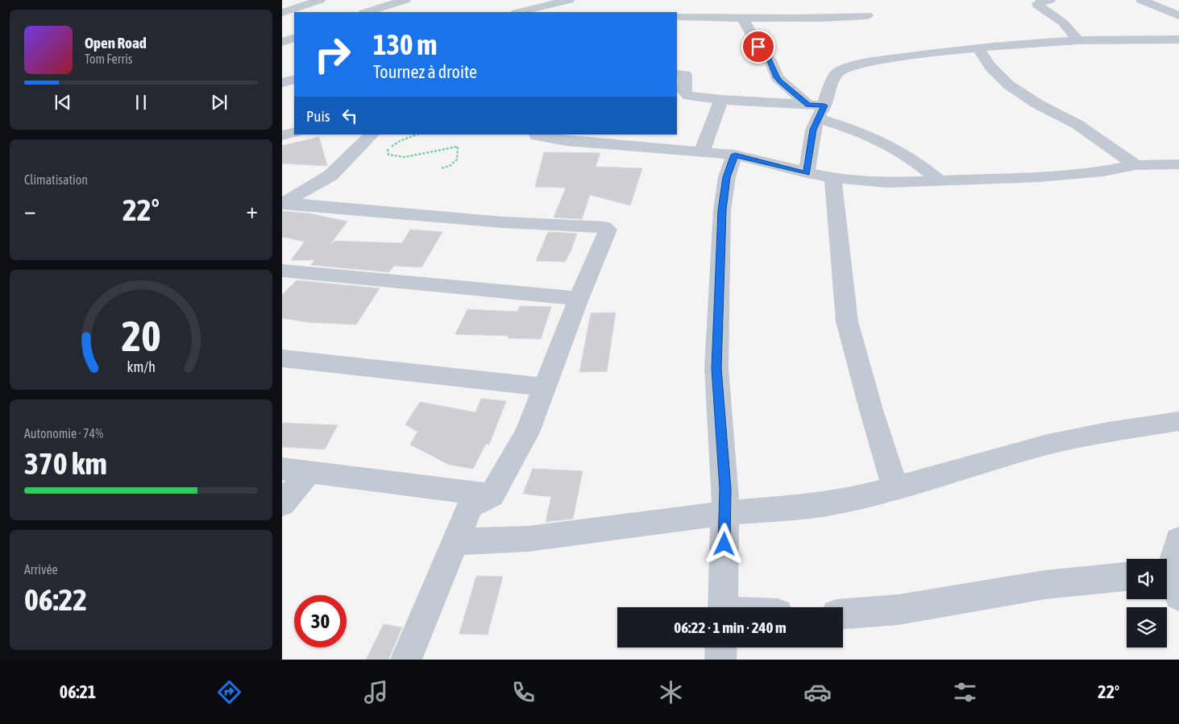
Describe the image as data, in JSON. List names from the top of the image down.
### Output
{
  "page": {
    "turn": ["130 m", "Tournez à droite"],
    "song": ["Open Road", "Tom Ferris"],
    "then": "Puis",
    "tile": [
      "Climatisation",
      ["Autonomie · 74%", "370 km"],
      ["Arrivée", "06:22"]
    ],
    "heat": ["−", "22°", "+"],
    "limit": "30",
    "trip": "06:22 · 1 min · 240 m",
    "tabs": ["06:21", "22°"],
    "gauge": ["20", "km/h"]
  }
}
